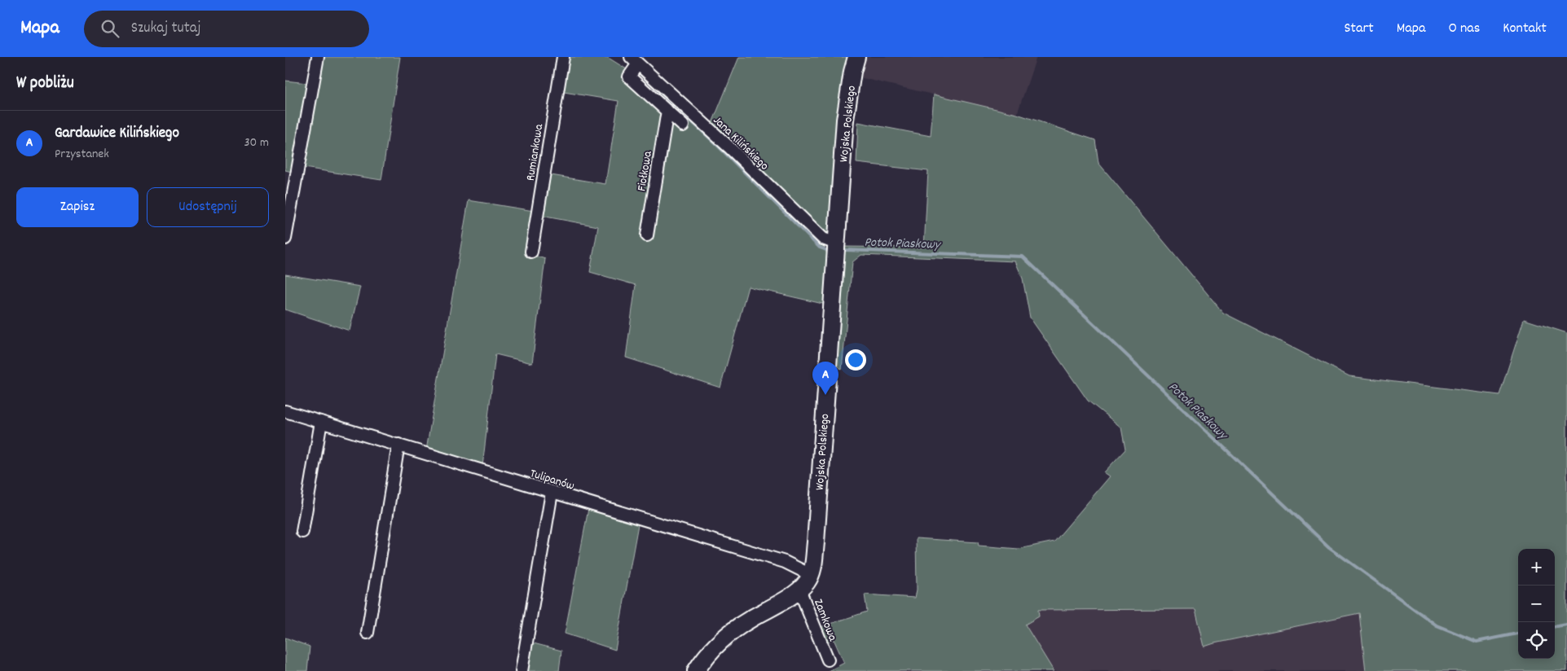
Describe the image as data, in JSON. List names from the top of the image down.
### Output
{
  "streets": {
    "street": [
      "Wojska Polskiego",
      "Jana Kilińskiego",
      "Rumiankowa",
      "Fiołkowa",
      "Tulipanów",
      "Zamkowa"
    ]
  },
  "crossings": [
    ["Wojska Polskiego", "Jana Kilińskiego"],
    ["Wojska Polskiego", "Tulipanów"],
    ["Wojska Polskiego", "Zamkowa"]
  ],
  "water": ["Potok Piaskowy"],
  "page": {
    "header": "Mapa",
    "search": "Szukaj tutaj",
    "nav": [
      "Start",
      "Mapa",
      "O nas",
      "Kontakt"
    ],
    "heading": "W pobliżu",
    "list": [
      {
        "mark": "A",
        "name": "Gardawice Kilińskiego",
        "note": "Przystanek",
        "value": "30 m"
      }
    ],
    "buttons": ["Zapisz", "Udostępnij"],
    "pins": "A",
    "map_buttons": ["+", "−"]
  }
}
